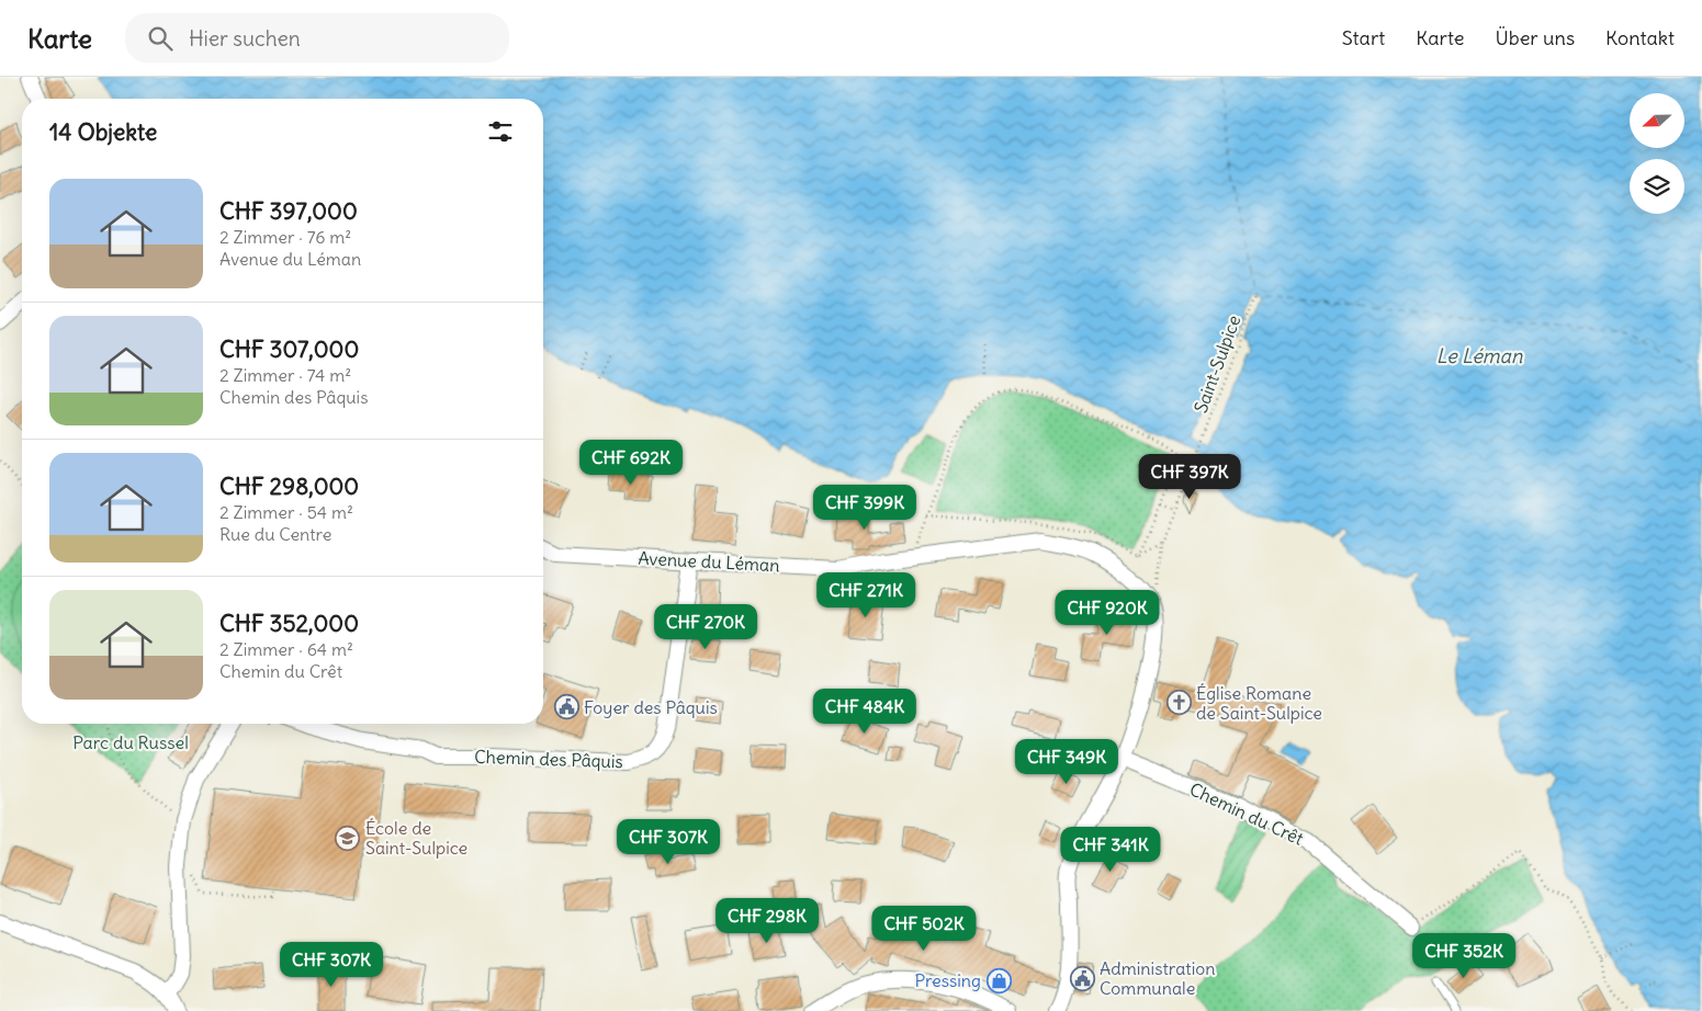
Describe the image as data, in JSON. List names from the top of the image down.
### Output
{
  "streets": {
    "street": ["Avenue du Léman", "Chemin des Pâquis", "Chemin du Crêt"],
    "path": ["Saint-Sulpice"]
  },
  "crossings": [
    ["Saint-Sulpice", "Avenue du Léman"],
    ["Avenue du Léman", "Chemin des Pâquis"]
  ],
  "water": ["Le Léman"],
  "parks": ["Parc du Russel"],
  "places": {
    "church": ["Église Romane de Saint-Sulpice"],
    "public building": ["Foyer des Pâquis", "Administration Communale"],
    "school or university": ["École de Saint-Sulpice"],
    "shop": ["Pressing"]
  },
  "north": "left",
  "page": {
    "header": "Karte",
    "search": "Hier suchen",
    "nav": [
      "Start",
      "Karte",
      "Über uns",
      "Kontakt"
    ],
    "heading": "14 Objekte",
    "list": [
      {
        "name": "CHF 397,000",
        "note": "2 Zimmer · 76 m² · Avenue du Léman"
      },
      {
        "name": "CHF 307,000",
        "note": "2 Zimmer · 74 m² · Chemin des Pâquis"
      },
      {
        "name": "CHF 298,000",
        "note": "2 Zimmer · 54 m² · Rue du Centre"
      },
      {
        "name": "CHF 352,000",
        "note": "2 Zimmer · 64 m² · Chemin du Crêt"
      }
    ],
    "price": [
      "CHF 692K",
      "CHF 397K",
      "CHF 399K",
      "CHF 271K",
      "CHF 920K",
      "CHF 270K",
      "CHF 484K",
      "CHF 349K",
      "CHF 307K",
      "CHF 341K",
      "CHF 298K",
      "CHF 502K",
      "CHF 352K",
      "CHF 307K"
    ]
  }
}
